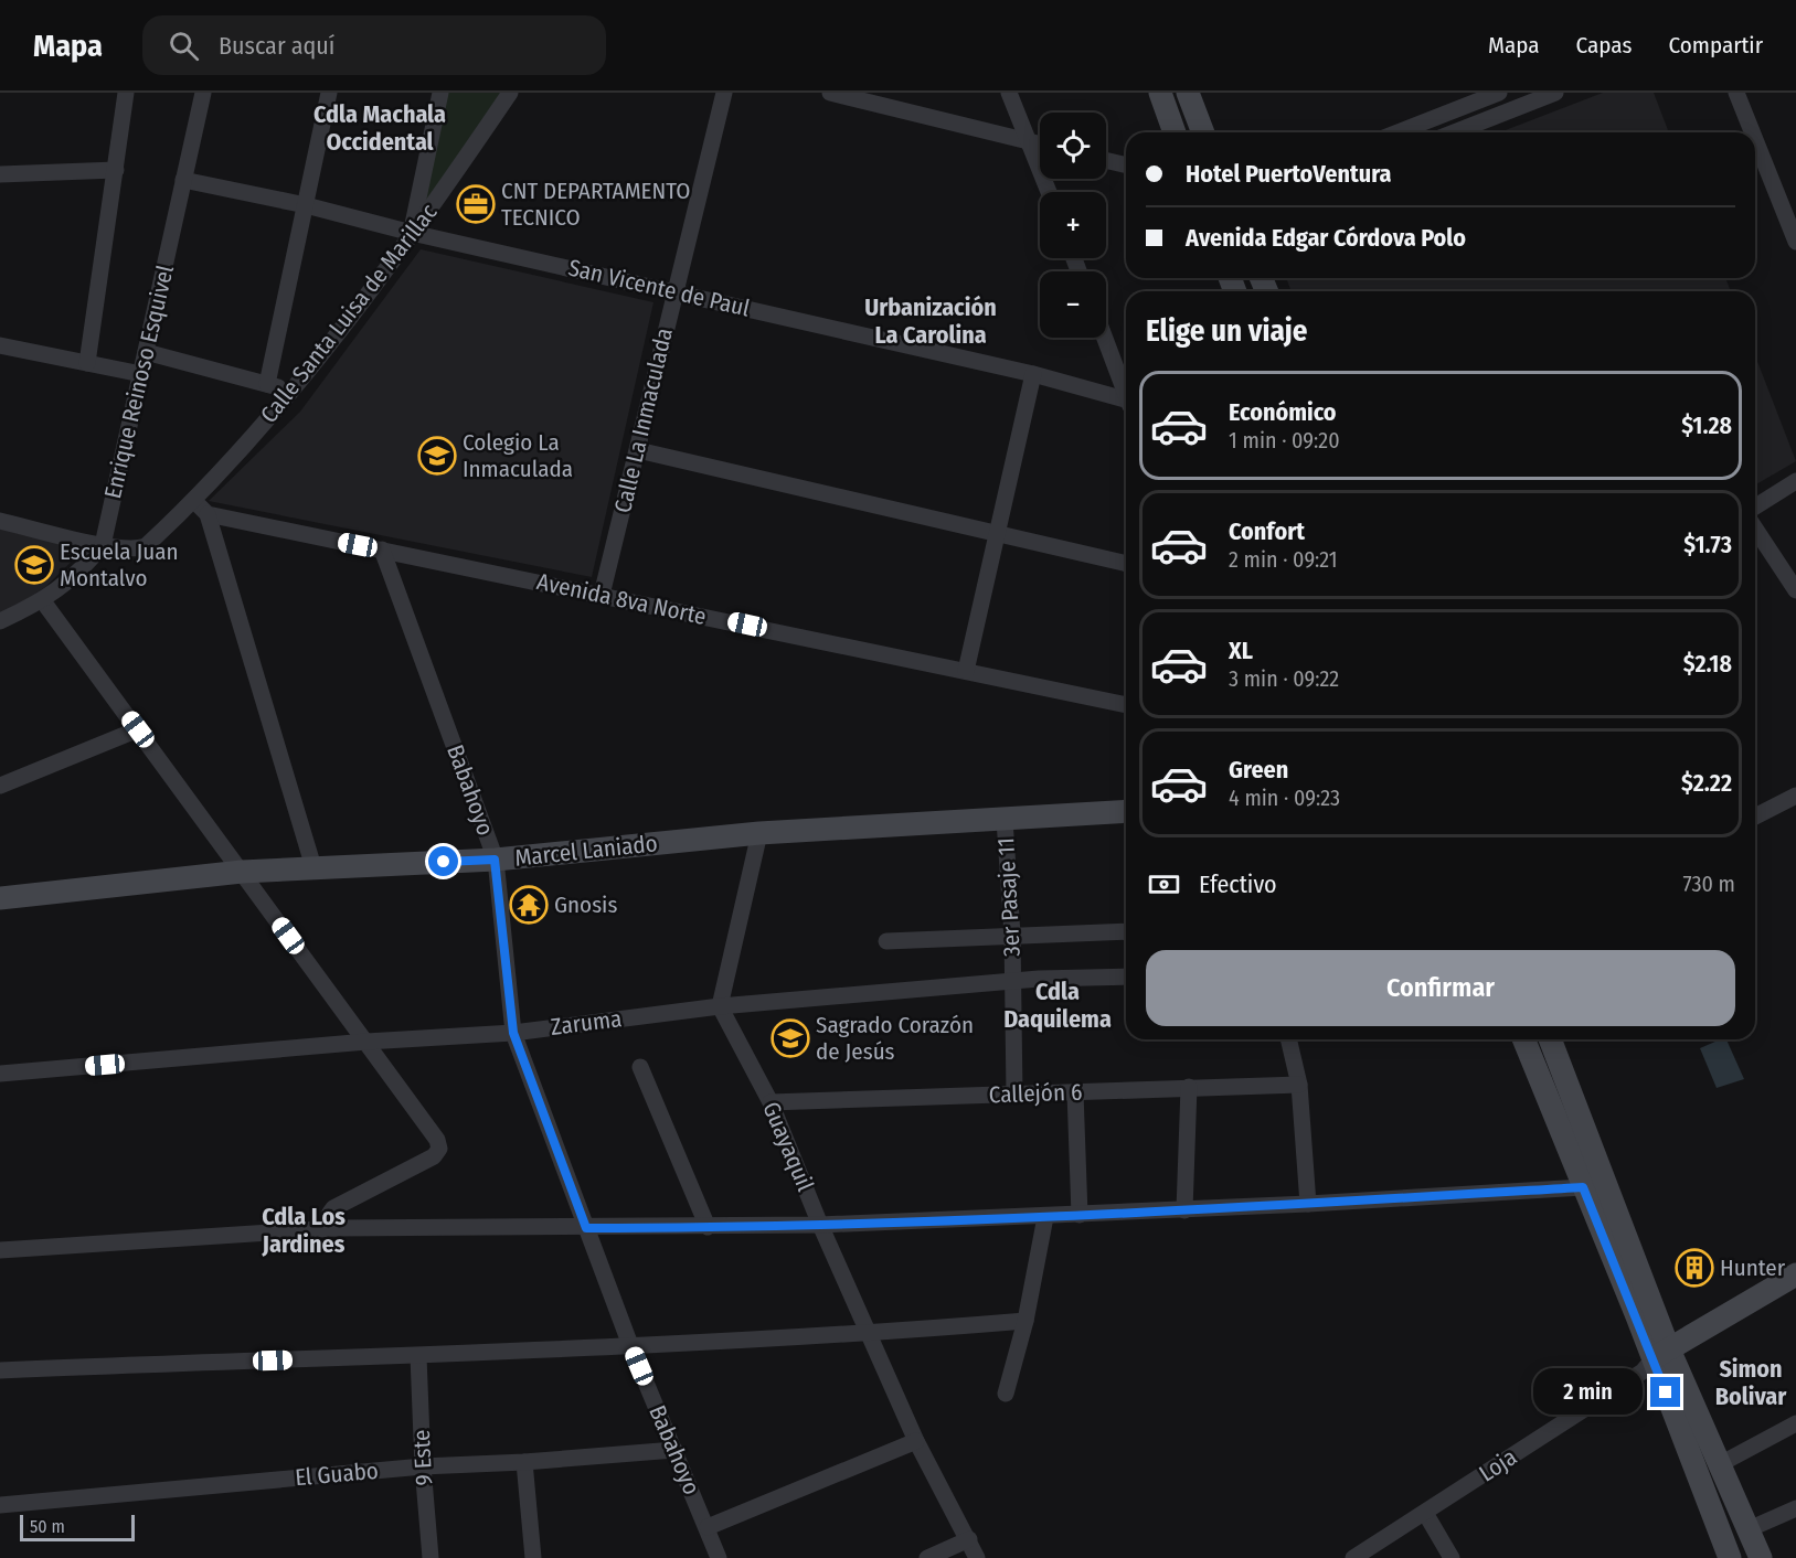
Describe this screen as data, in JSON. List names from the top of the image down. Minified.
{"streets":{"main road":["Marcel Laniado"],"street":["San Vicente de Paul","Calle Santa Luisa de Marillac","Enrique Reinoso Esquivel","Calle La Inmaculada","Avenida 8va Norte","Babahoyo","3er Pasaje 11","Zaruma","Callejón 6","Guayaquil","9 Este","Loja","El Guabo"]},"crossings":[["San Vicente de Paul","Calle Santa Luisa de Marillac"],["San Vicente de Paul","Enrique Reinoso Esquivel"],["San Vicente de Paul","Calle La Inmaculada"],["Calle Santa Luisa de Marillac","Enrique Reinoso Esquivel"],["Calle La Inmaculada","Avenida 8va Norte"],["Avenida 8va Norte","Babahoyo"],["Babahoyo","Marcel Laniado"],["Babahoyo","Zaruma"],["Babahoyo","El Guabo"],["Marcel Laniado","3er Pasaje 11"],["3er Pasaje 11","Zaruma"],["3er Pasaje 11","Callejón 6"],["Zaruma","Guayaquil"],["Callejón 6","Guayaquil"],["9 Este","El Guabo"]],"districts":["Cdla Machala Occidental","Urbanización La Carolina","Cdla Daquilema","Cdla Los Jardines","Simon Bolivar"],"places":{"office":["CNT DEPARTAMENTO TECNICO"],"school or university":["Colegio La Inmaculada","Escuela Juan Montalvo","Sagrado Corazón de Jesús"],"temple":["Gnosis"],"building":["Hunter"]},"scale_bar":"50 m","page":{"header":"Mapa","search":"Buscar aquí","nav":["Mapa","Capas","Compartir"],"map_buttons":["+","−"],"banner":["Hotel PuertoVentura","Avenida Edgar Córdova Polo"],"heading":"Elige un viaje","list":[{"name":"Económico","note":"1 min · 09:20","value":"$1.28"},{"name":"Confort","note":"2 min · 09:21","value":"$1.73"},{"name":"XL","note":"3 min · 09:22","value":"$2.18"},{"name":"Green","note":"4 min · 09:23","value":"$2.22"}],"pay":["Efectivo","730 m"],"buttons":"Confirmar","bubble":"2 min","scale":"50 m"}}
